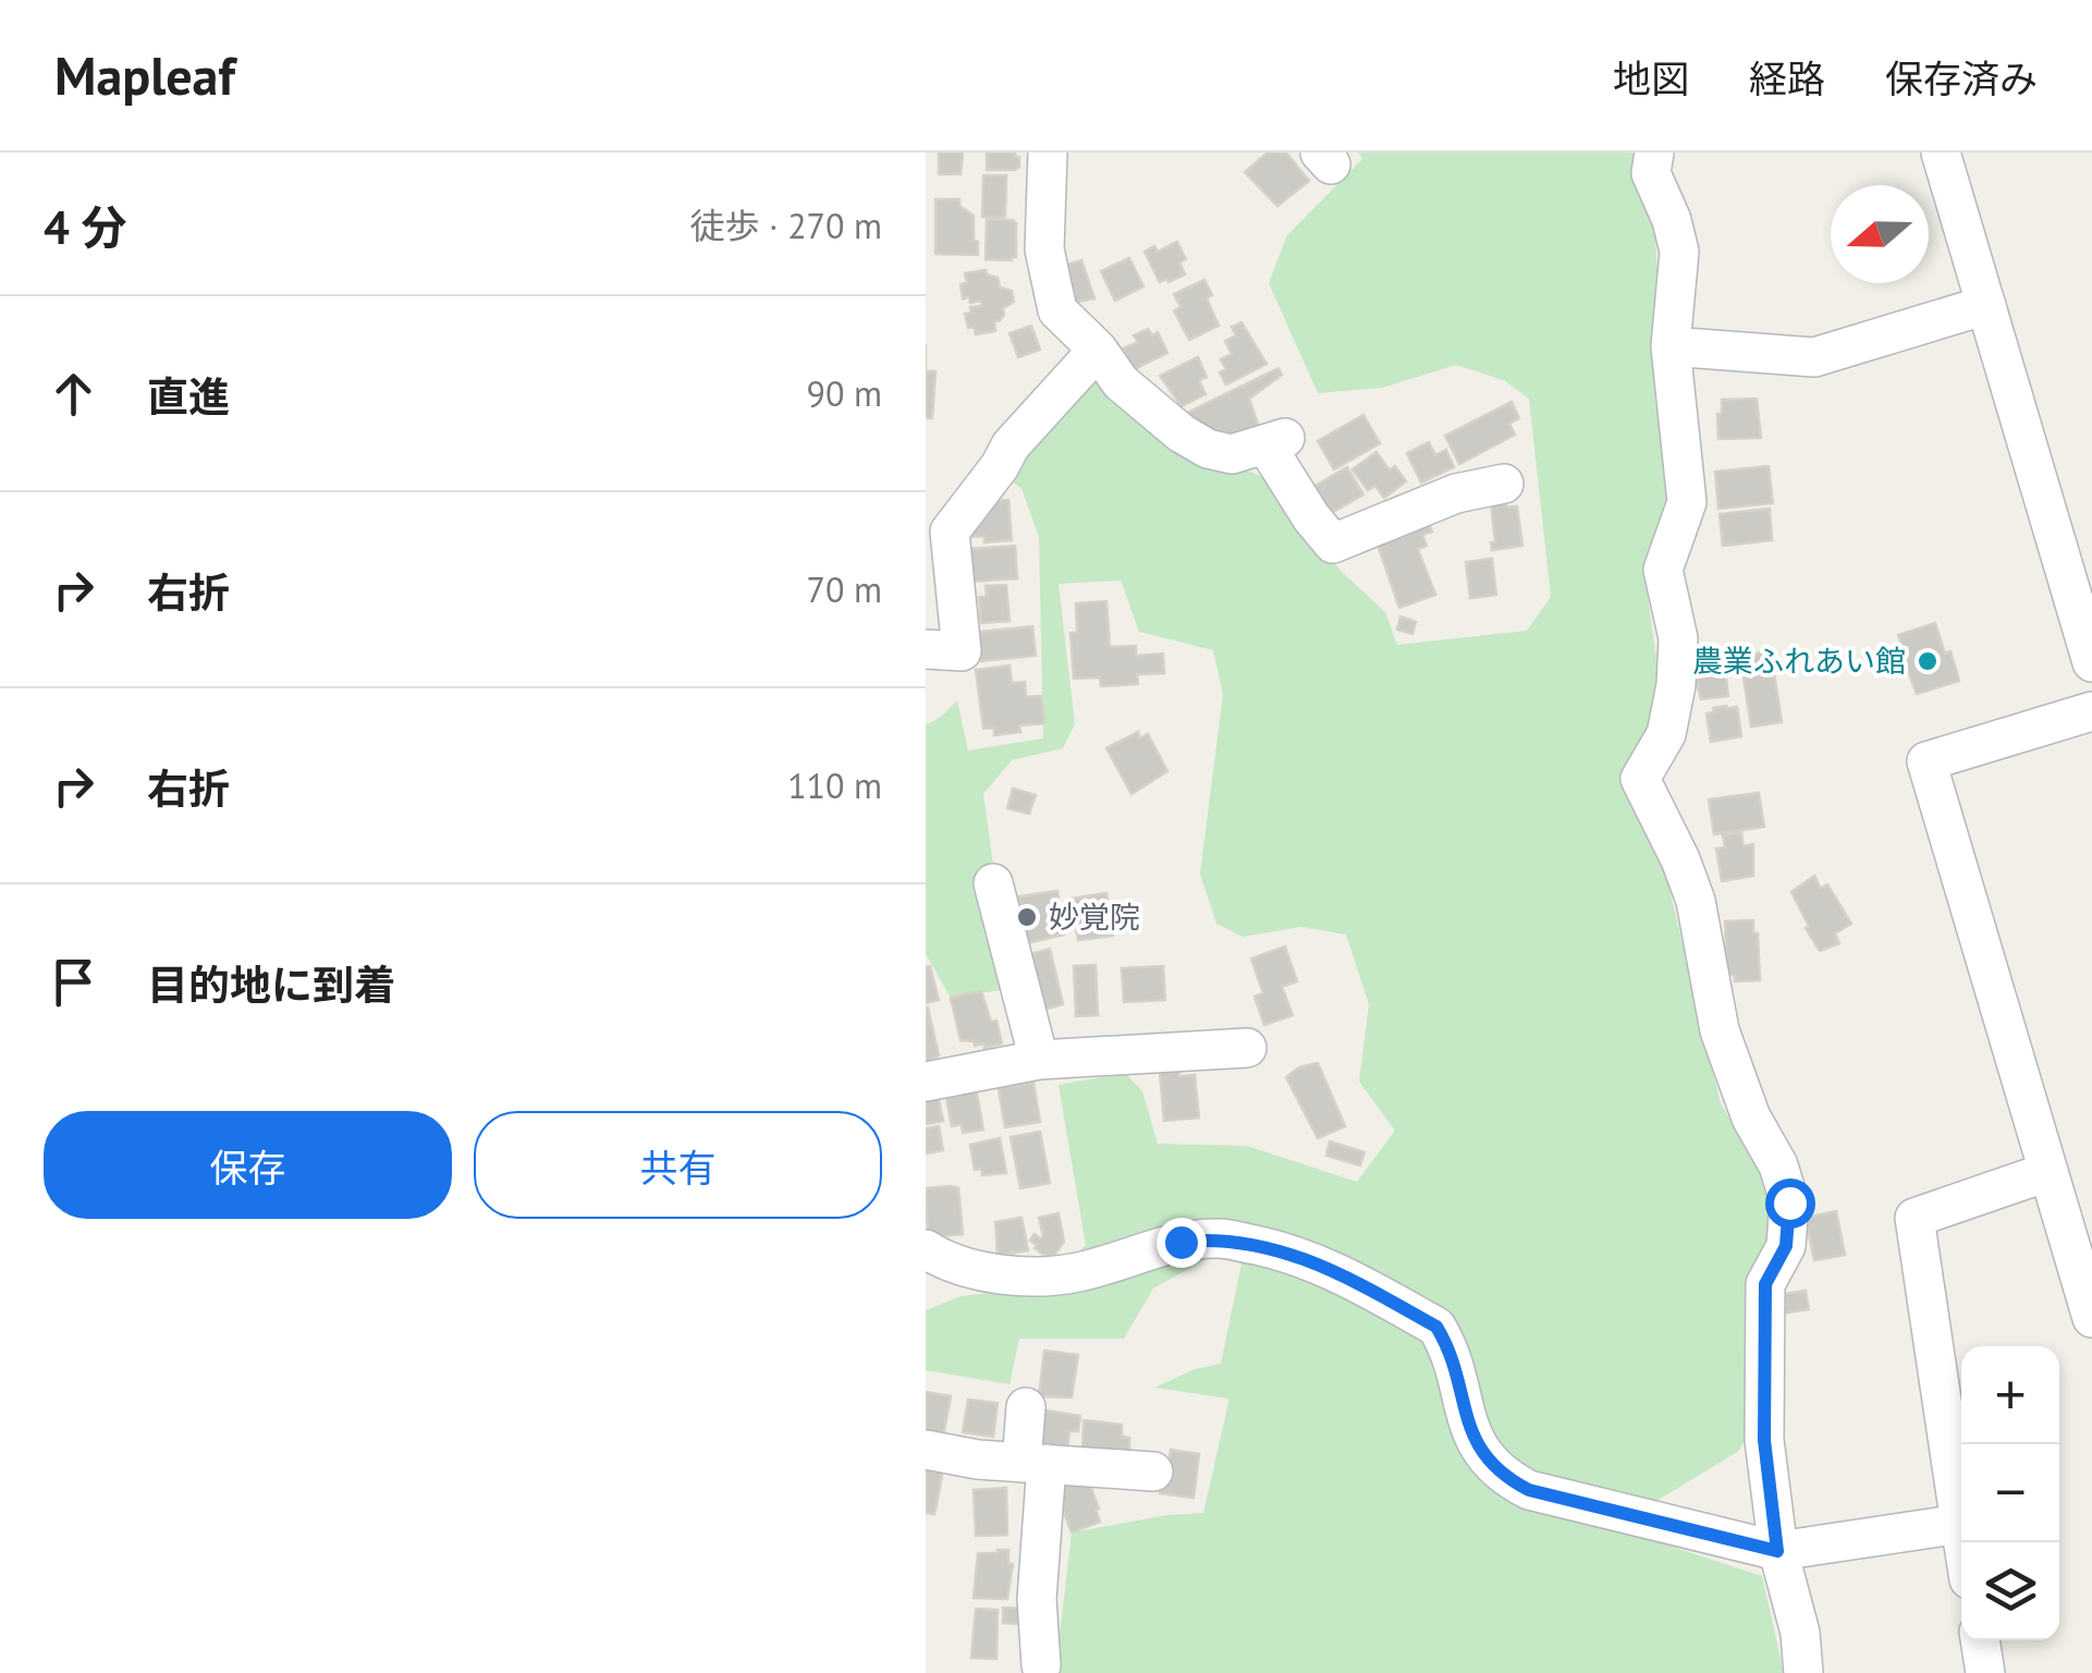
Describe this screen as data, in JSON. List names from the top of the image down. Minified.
{"places":["農業ふれあい館","妙覚院"],"north":"left","page":{"header":"Mapleaf","nav":["地図","経路","保存済み"],"heading":["4 分","徒歩 · 270 m"],"list":[["直進","90 m"],["右折","70 m"],["右折","110 m"],"目的地に到着"],"buttons":["保存","共有"],"map_buttons":["+","−"]}}
